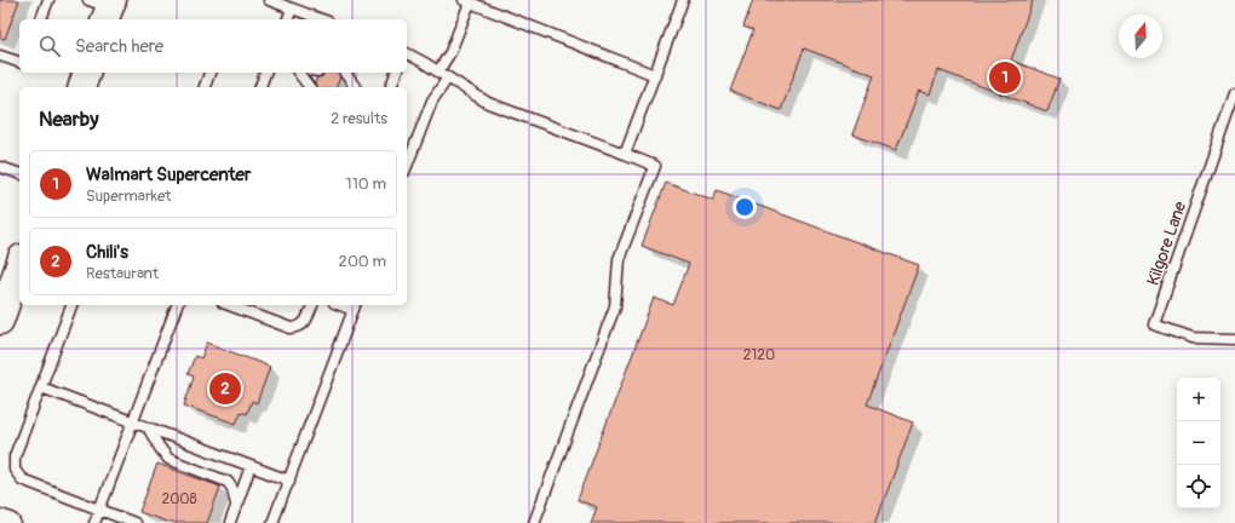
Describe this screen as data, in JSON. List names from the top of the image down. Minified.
{"streets":{"lane":["Kilgore Lane"]},"house_numbers":["2120","2008"],"north":"top","page":{"search":"Search here","pins":["1","2"],"heading":["Nearby","2 results"],"list":[{"mark":"1","name":"Walmart Supercenter","note":"Supermarket","value":"110 m"},{"mark":"2","name":"Chili's","note":"Restaurant","value":"200 m"}],"map_buttons":["+","−"]}}
